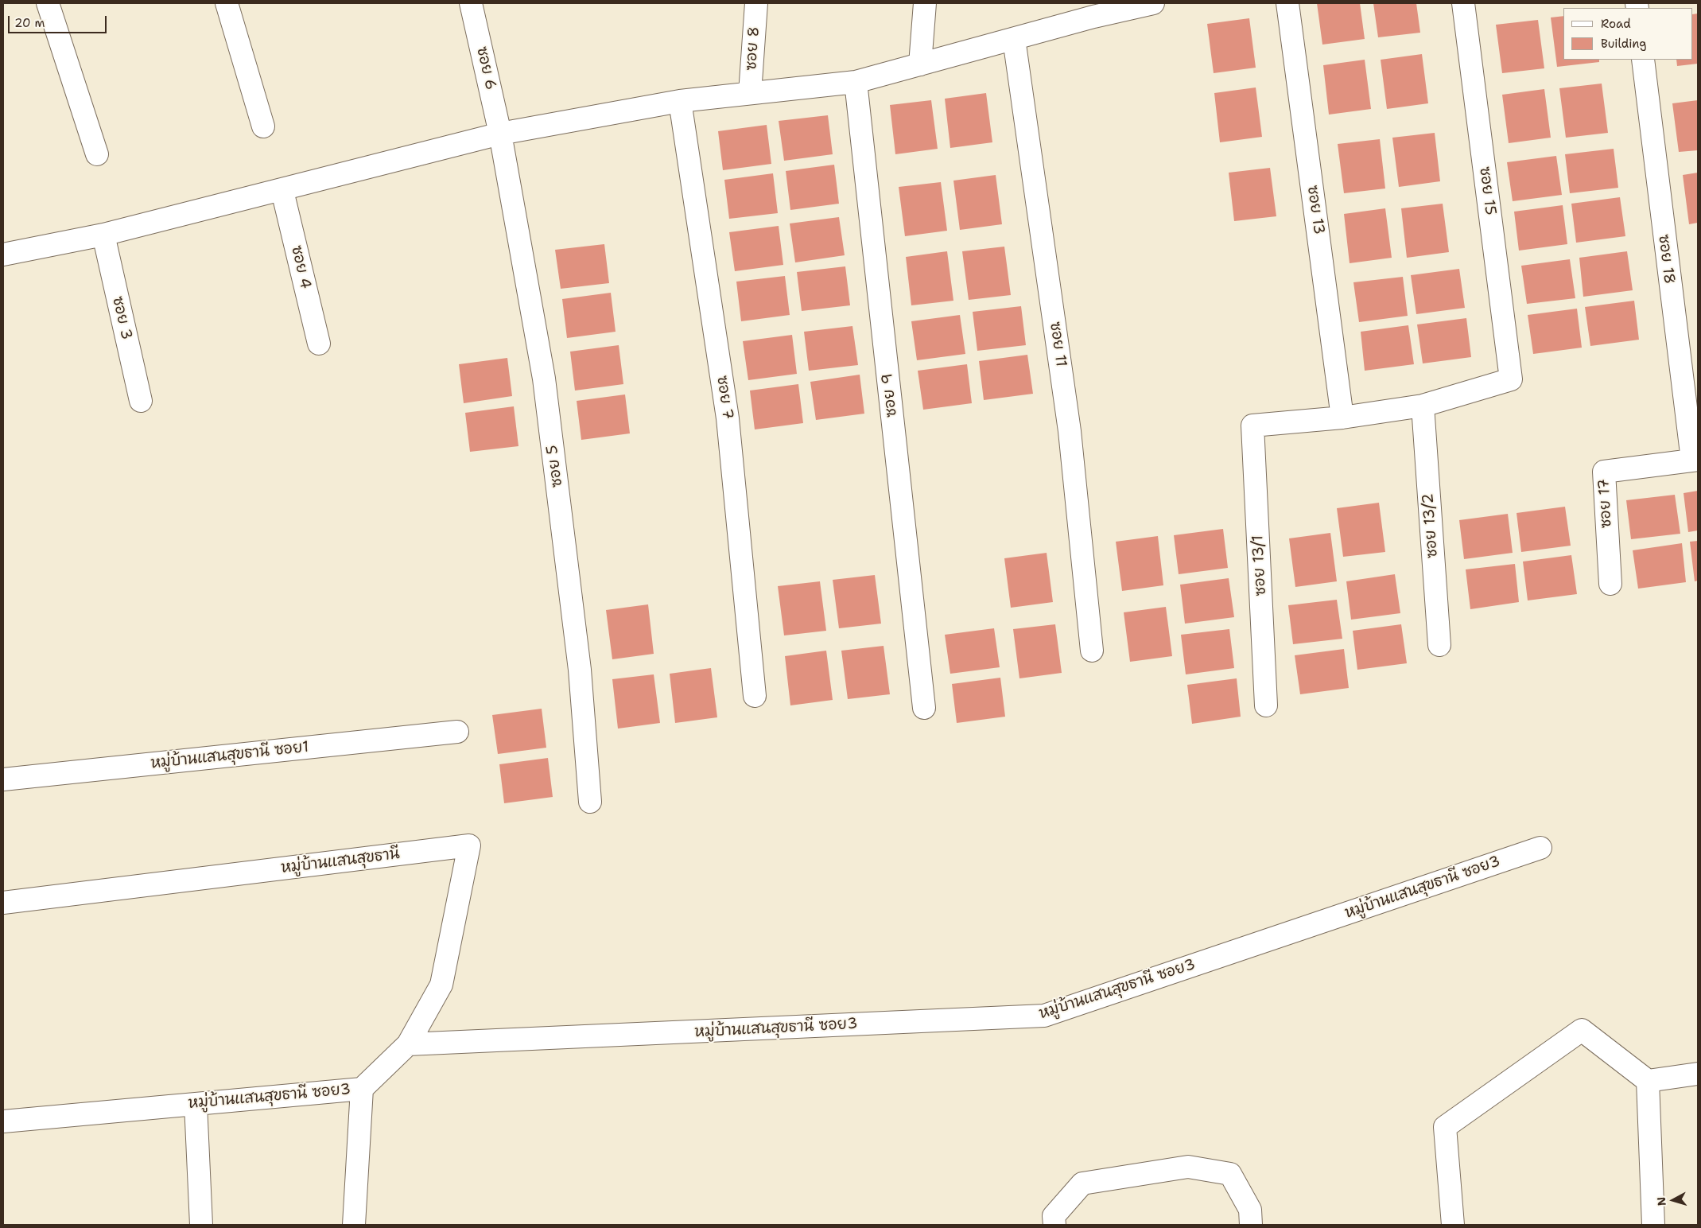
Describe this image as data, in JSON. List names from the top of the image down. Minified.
{"streets":{"street":["ซอย 8","ซอย 6","ซอย 15","ซอย 13","ซอย 18","ซอย 4","ซอย 3","ซอย 11","ซอย 9","ซอย 7","ซอย 5","ซอย 17","ซอย 13/2","ซอย 13/1","หมู่บ้านแสนสุขธานี ซอย1","หมู่บ้านแสนสุขธานี","หมู่บ้านแสนสุขธานี ซอย3"]},"crossings":[["ซอย 6","ซอย 5"],["ซอย 15","ซอย 13/2"],["ซอย 13","ซอย 13/1"],["ซอย 18","ซอย 17"],["หมู่บ้านแสนสุขธานี","หมู่บ้านแสนสุขธานี ซอย3"]],"legend":["Road","Building"],"scale_bar":"20 m","north":"left"}
